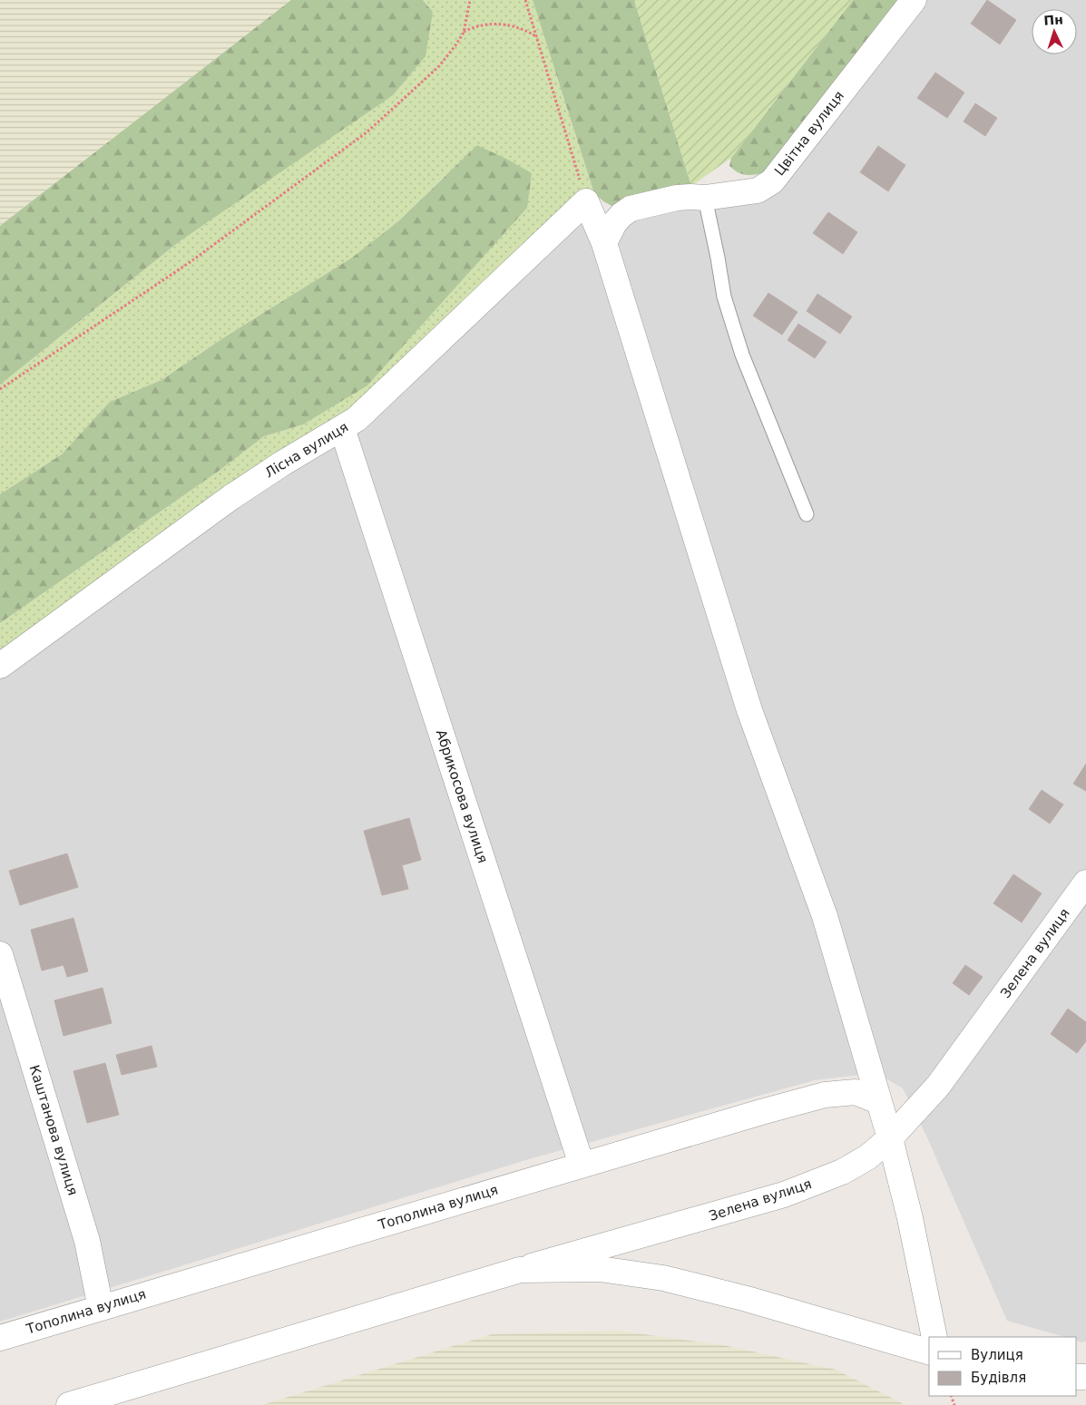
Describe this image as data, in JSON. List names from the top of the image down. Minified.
{"streets":{"street":["Цвітна вулиця","Лісна вулиця","Абрикосова вулиця","Зелена вулиця","Каштанова вулиця","Тополина вулиця"]},"crossings":[["Лісна вулиця","Абрикосова вулиця"],["Абрикосова вулиця","Тополина вулиця"],["Каштанова вулиця","Тополина вулиця"]],"legend":["Вулиця","Будівля"],"north":"top"}
